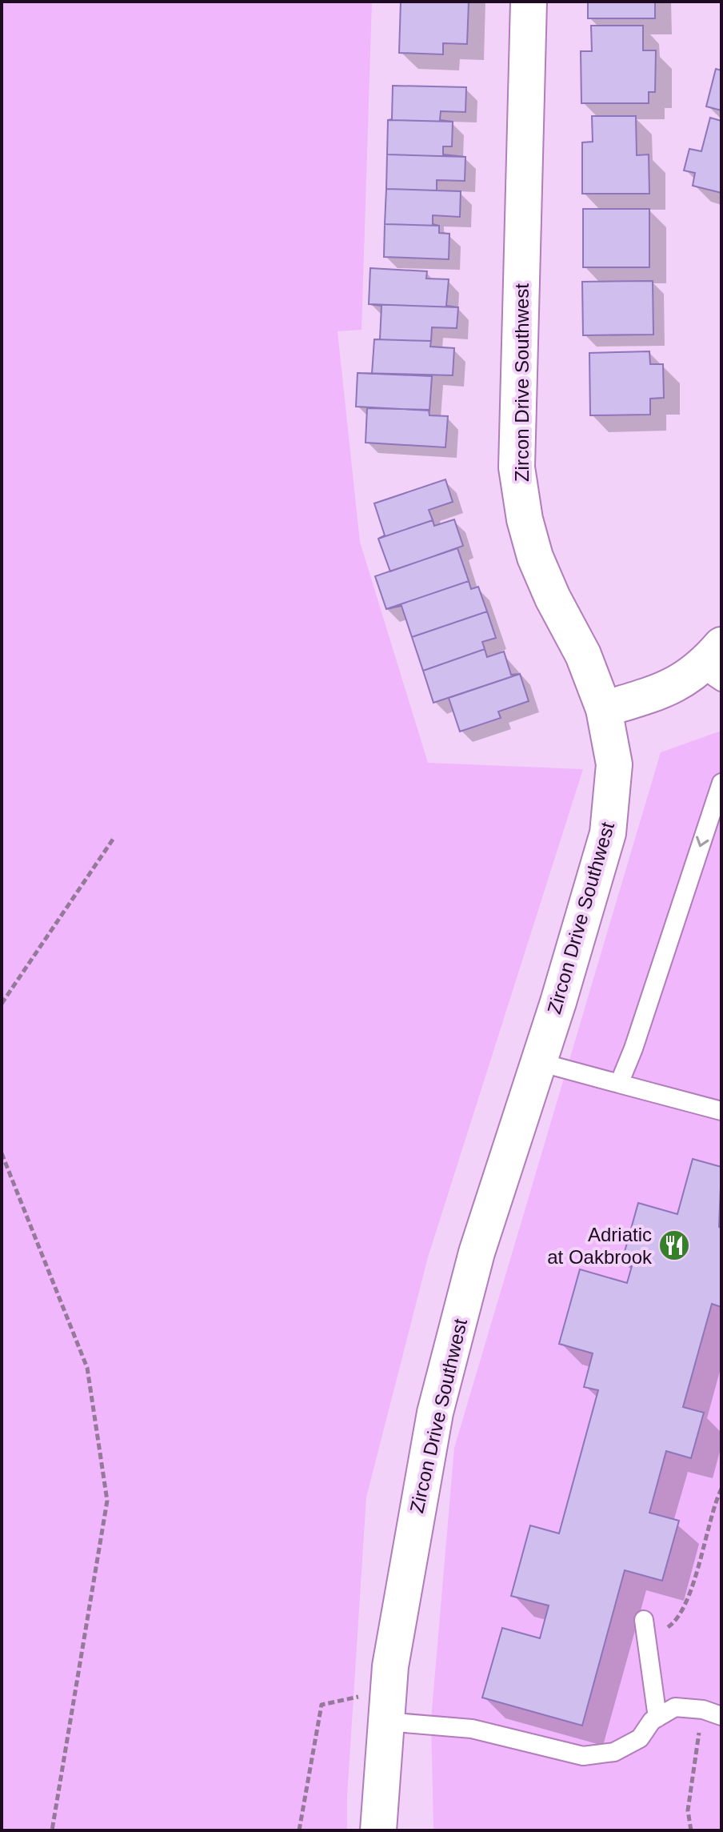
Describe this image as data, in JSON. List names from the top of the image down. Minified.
{"streets":{"street":["Zircon Drive Southwest"]},"places":{"restaurant":["Adriatic at Oakbrook"]}}
